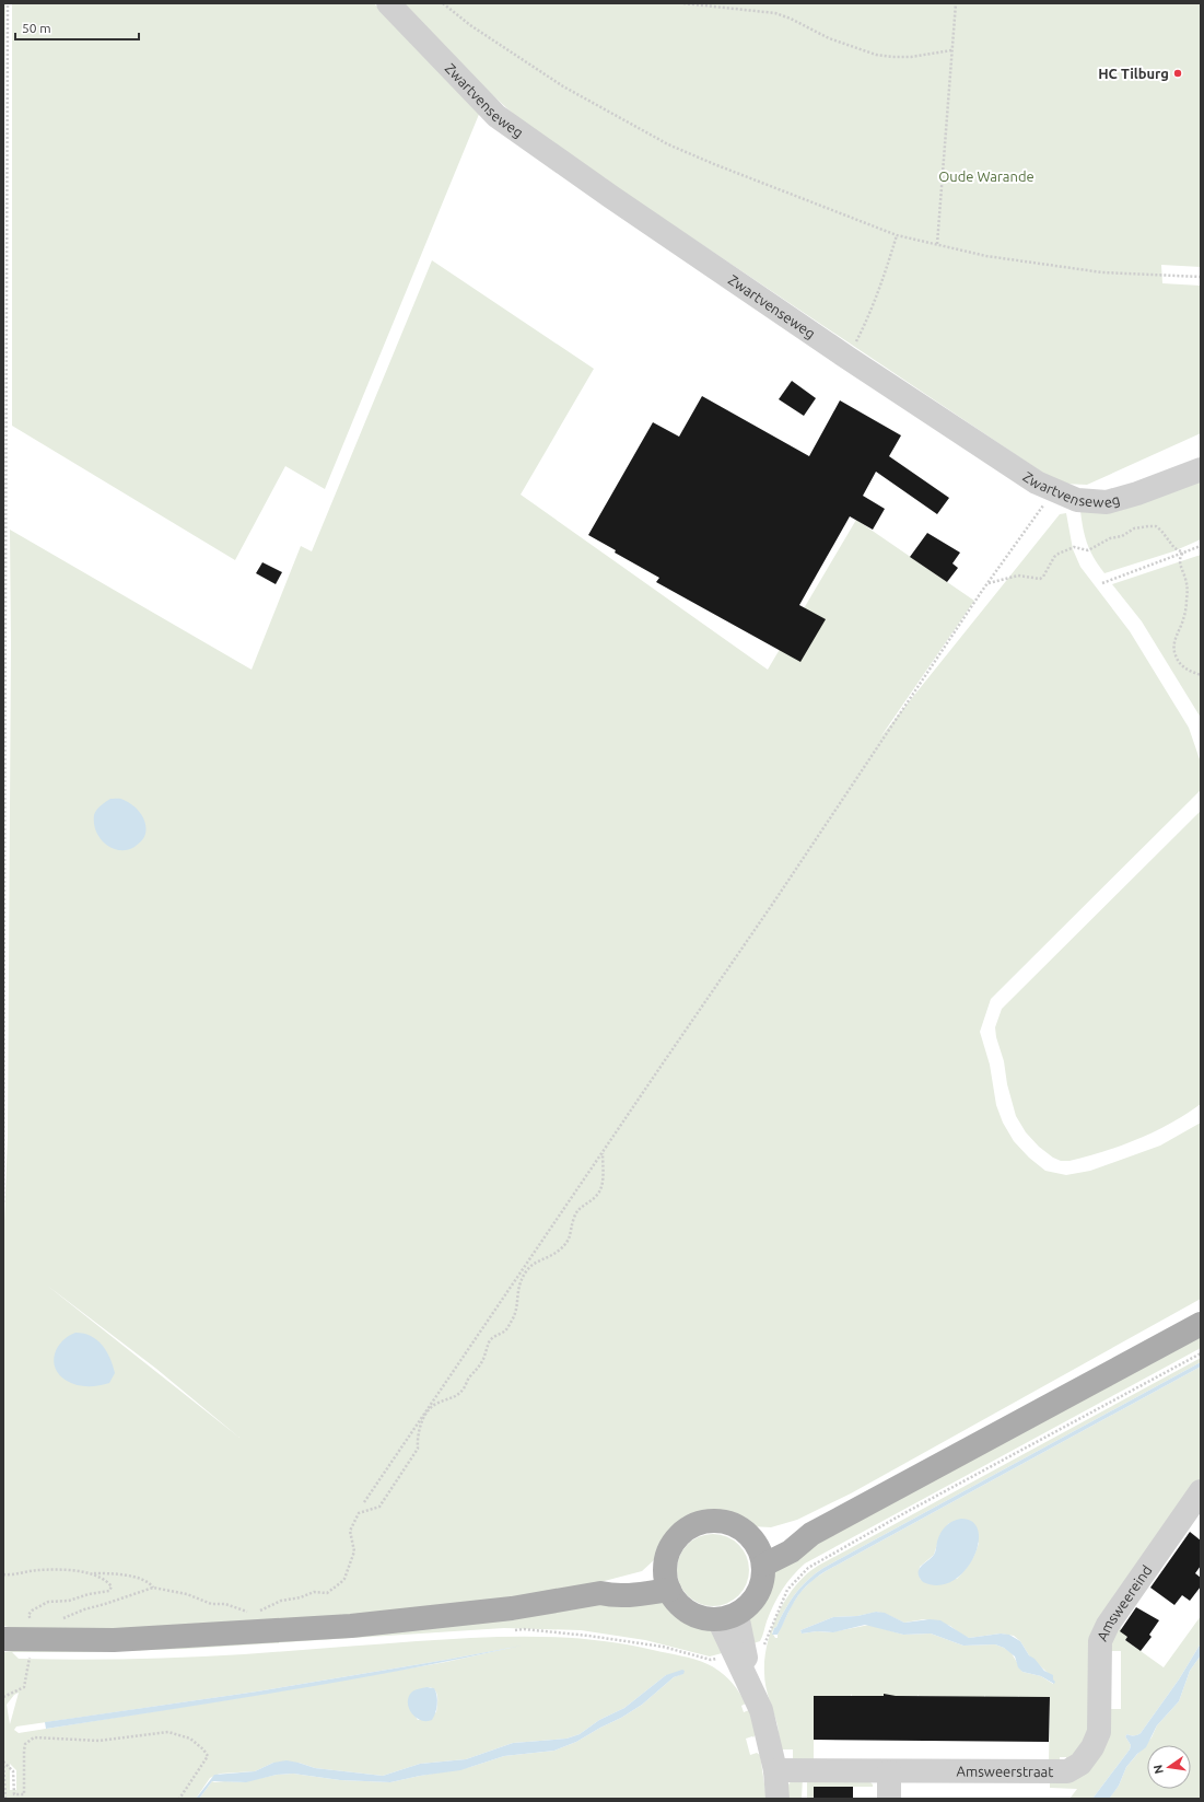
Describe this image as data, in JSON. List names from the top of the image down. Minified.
{"streets":{"street":["Zwartvenseweg","Amsweereind","Amsweerstraat"]},"crossings":[["Amsweereind","Amsweerstraat"]],"parks":["Oude Warande"],"places":["HC Tilburg"],"scale_bar":"50 m","north":"left"}
